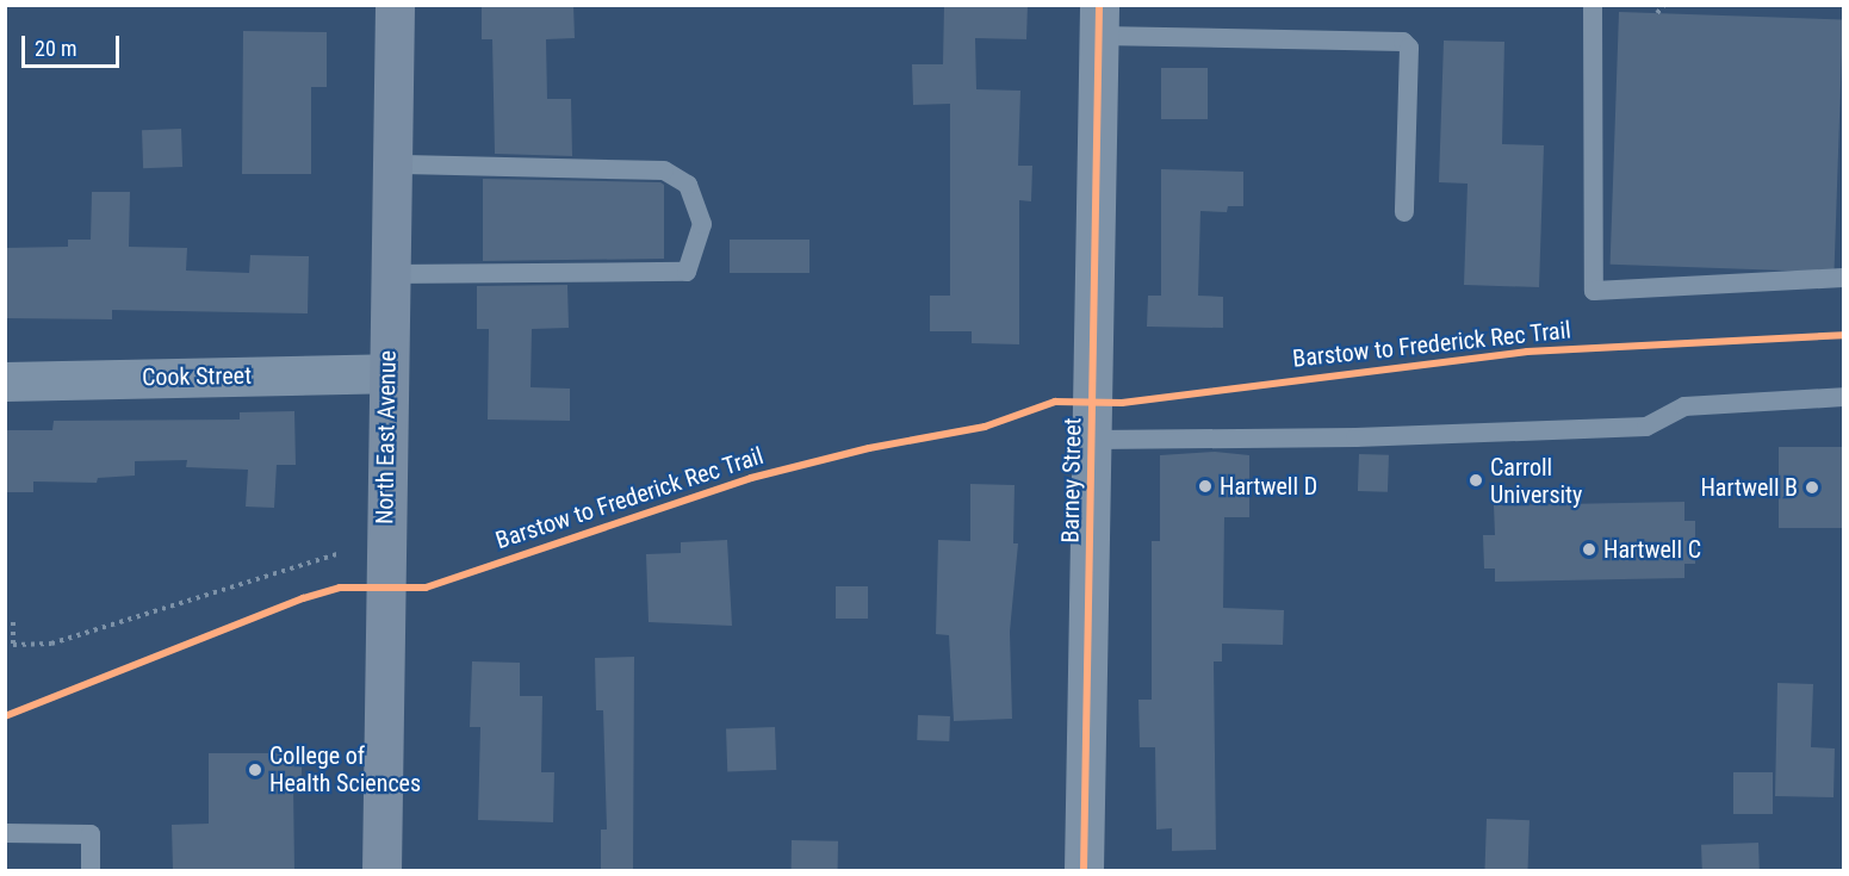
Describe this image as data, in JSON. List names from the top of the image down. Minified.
{"streets":{"main road":["North East Avenue"],"street":["Cook Street","Barney Street"],"cycle path":["Barstow to Frederick Rec Trail"]},"crossings":[["Cook Street","North East Avenue"]],"places":["Carroll University","Hartwell D","Hartwell B","Hartwell C","College of Health Sciences"],"scale_bar":"20 m"}
